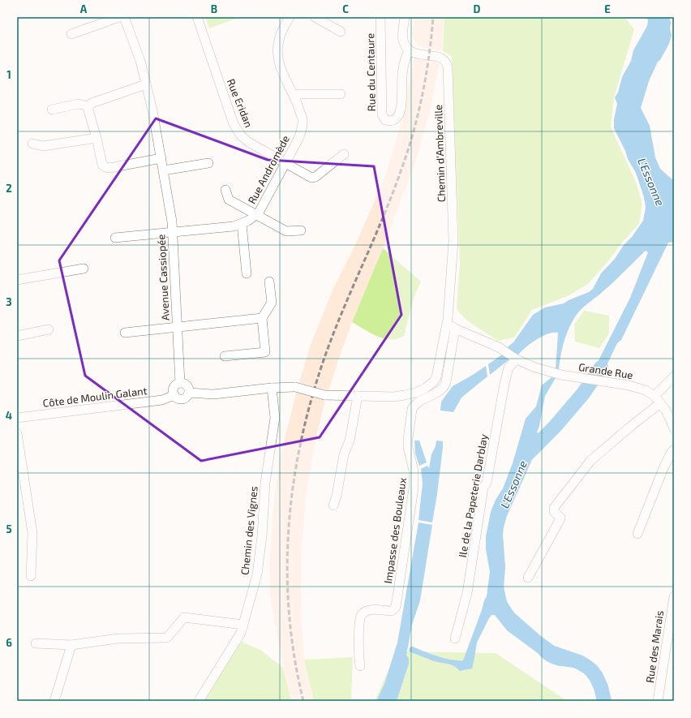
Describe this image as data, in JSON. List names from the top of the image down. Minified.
{"streets":{"street":["Rue du Centaure","Rue Eridan","Chemin d'Ambreville","Rue Andromède","Avenue Cassiopée","Grande Rue","Côte de Moulin Galant","Ile de la Papeterie Darblay","Chemin des Vignes","Impasse des Bouleaux","Rue des Marais"]},"crossings":[["Rue du Centaure","Chemin d'Ambreville"],["Rue Eridan","Rue Andromède"],["Chemin d'Ambreville","Côte de Moulin Galant"],["Rue Andromède","Avenue Cassiopée"],["Avenue Cassiopée","Côte de Moulin Galant"],["Grande Rue","Ile de la Papeterie Darblay"],["Grande Rue","Impasse des Bouleaux"],["Côte de Moulin Galant","Chemin des Vignes"]],"water":["L'Essonne"],"grid":{"columns":["A","B","C","D","E"],"rows":["1","2","3","4","5","6"]}}
